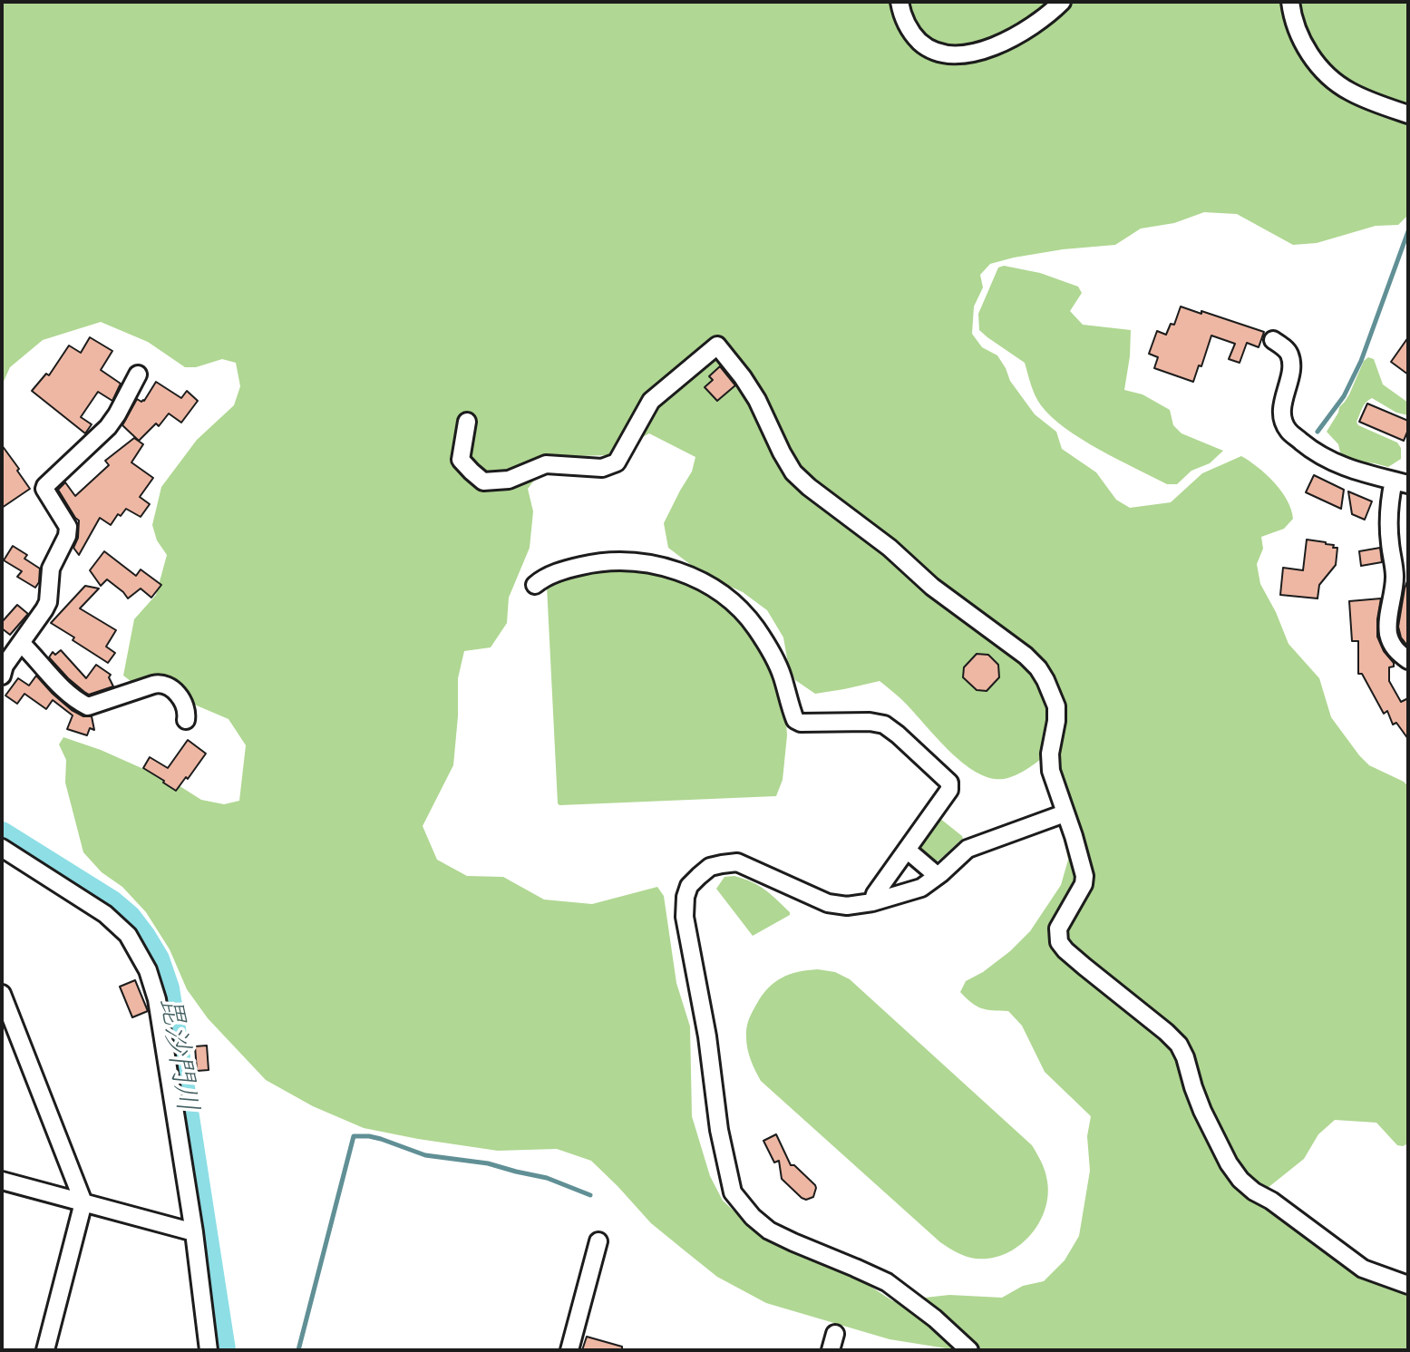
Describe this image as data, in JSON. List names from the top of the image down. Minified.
{"water":["毘沙門川"]}
